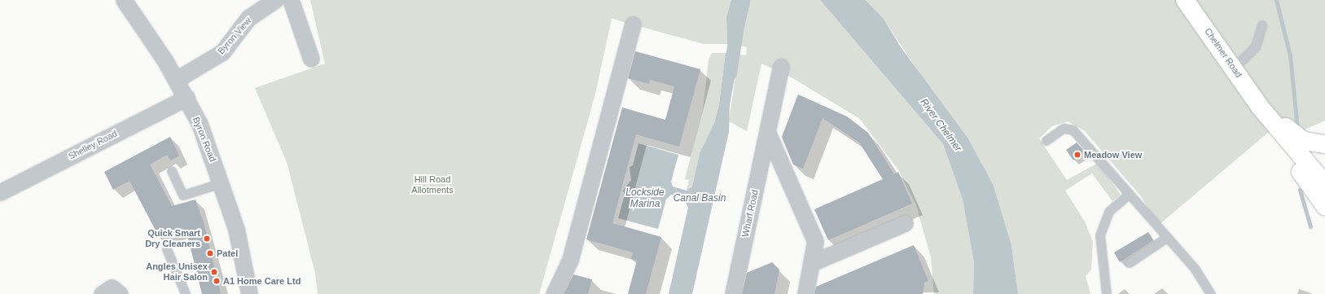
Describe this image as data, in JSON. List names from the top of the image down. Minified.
{"streets":{"main road":["Chelmer Road"],"street":["Byron View","Byron Road","Shelley Road","Wharf Road"]},"crossings":[["Byron View","Byron Road"],["Byron Road","Shelley Road"]],"water":["River Chelmer","Lockside Marina","Canal Basin"],"parks":["Hill Road Allotments"],"places":["Meadow View","Quick Smart Dry Cleaners","Patel","Angles Unisex Hair Salon","A1 Home Care Ltd"]}
